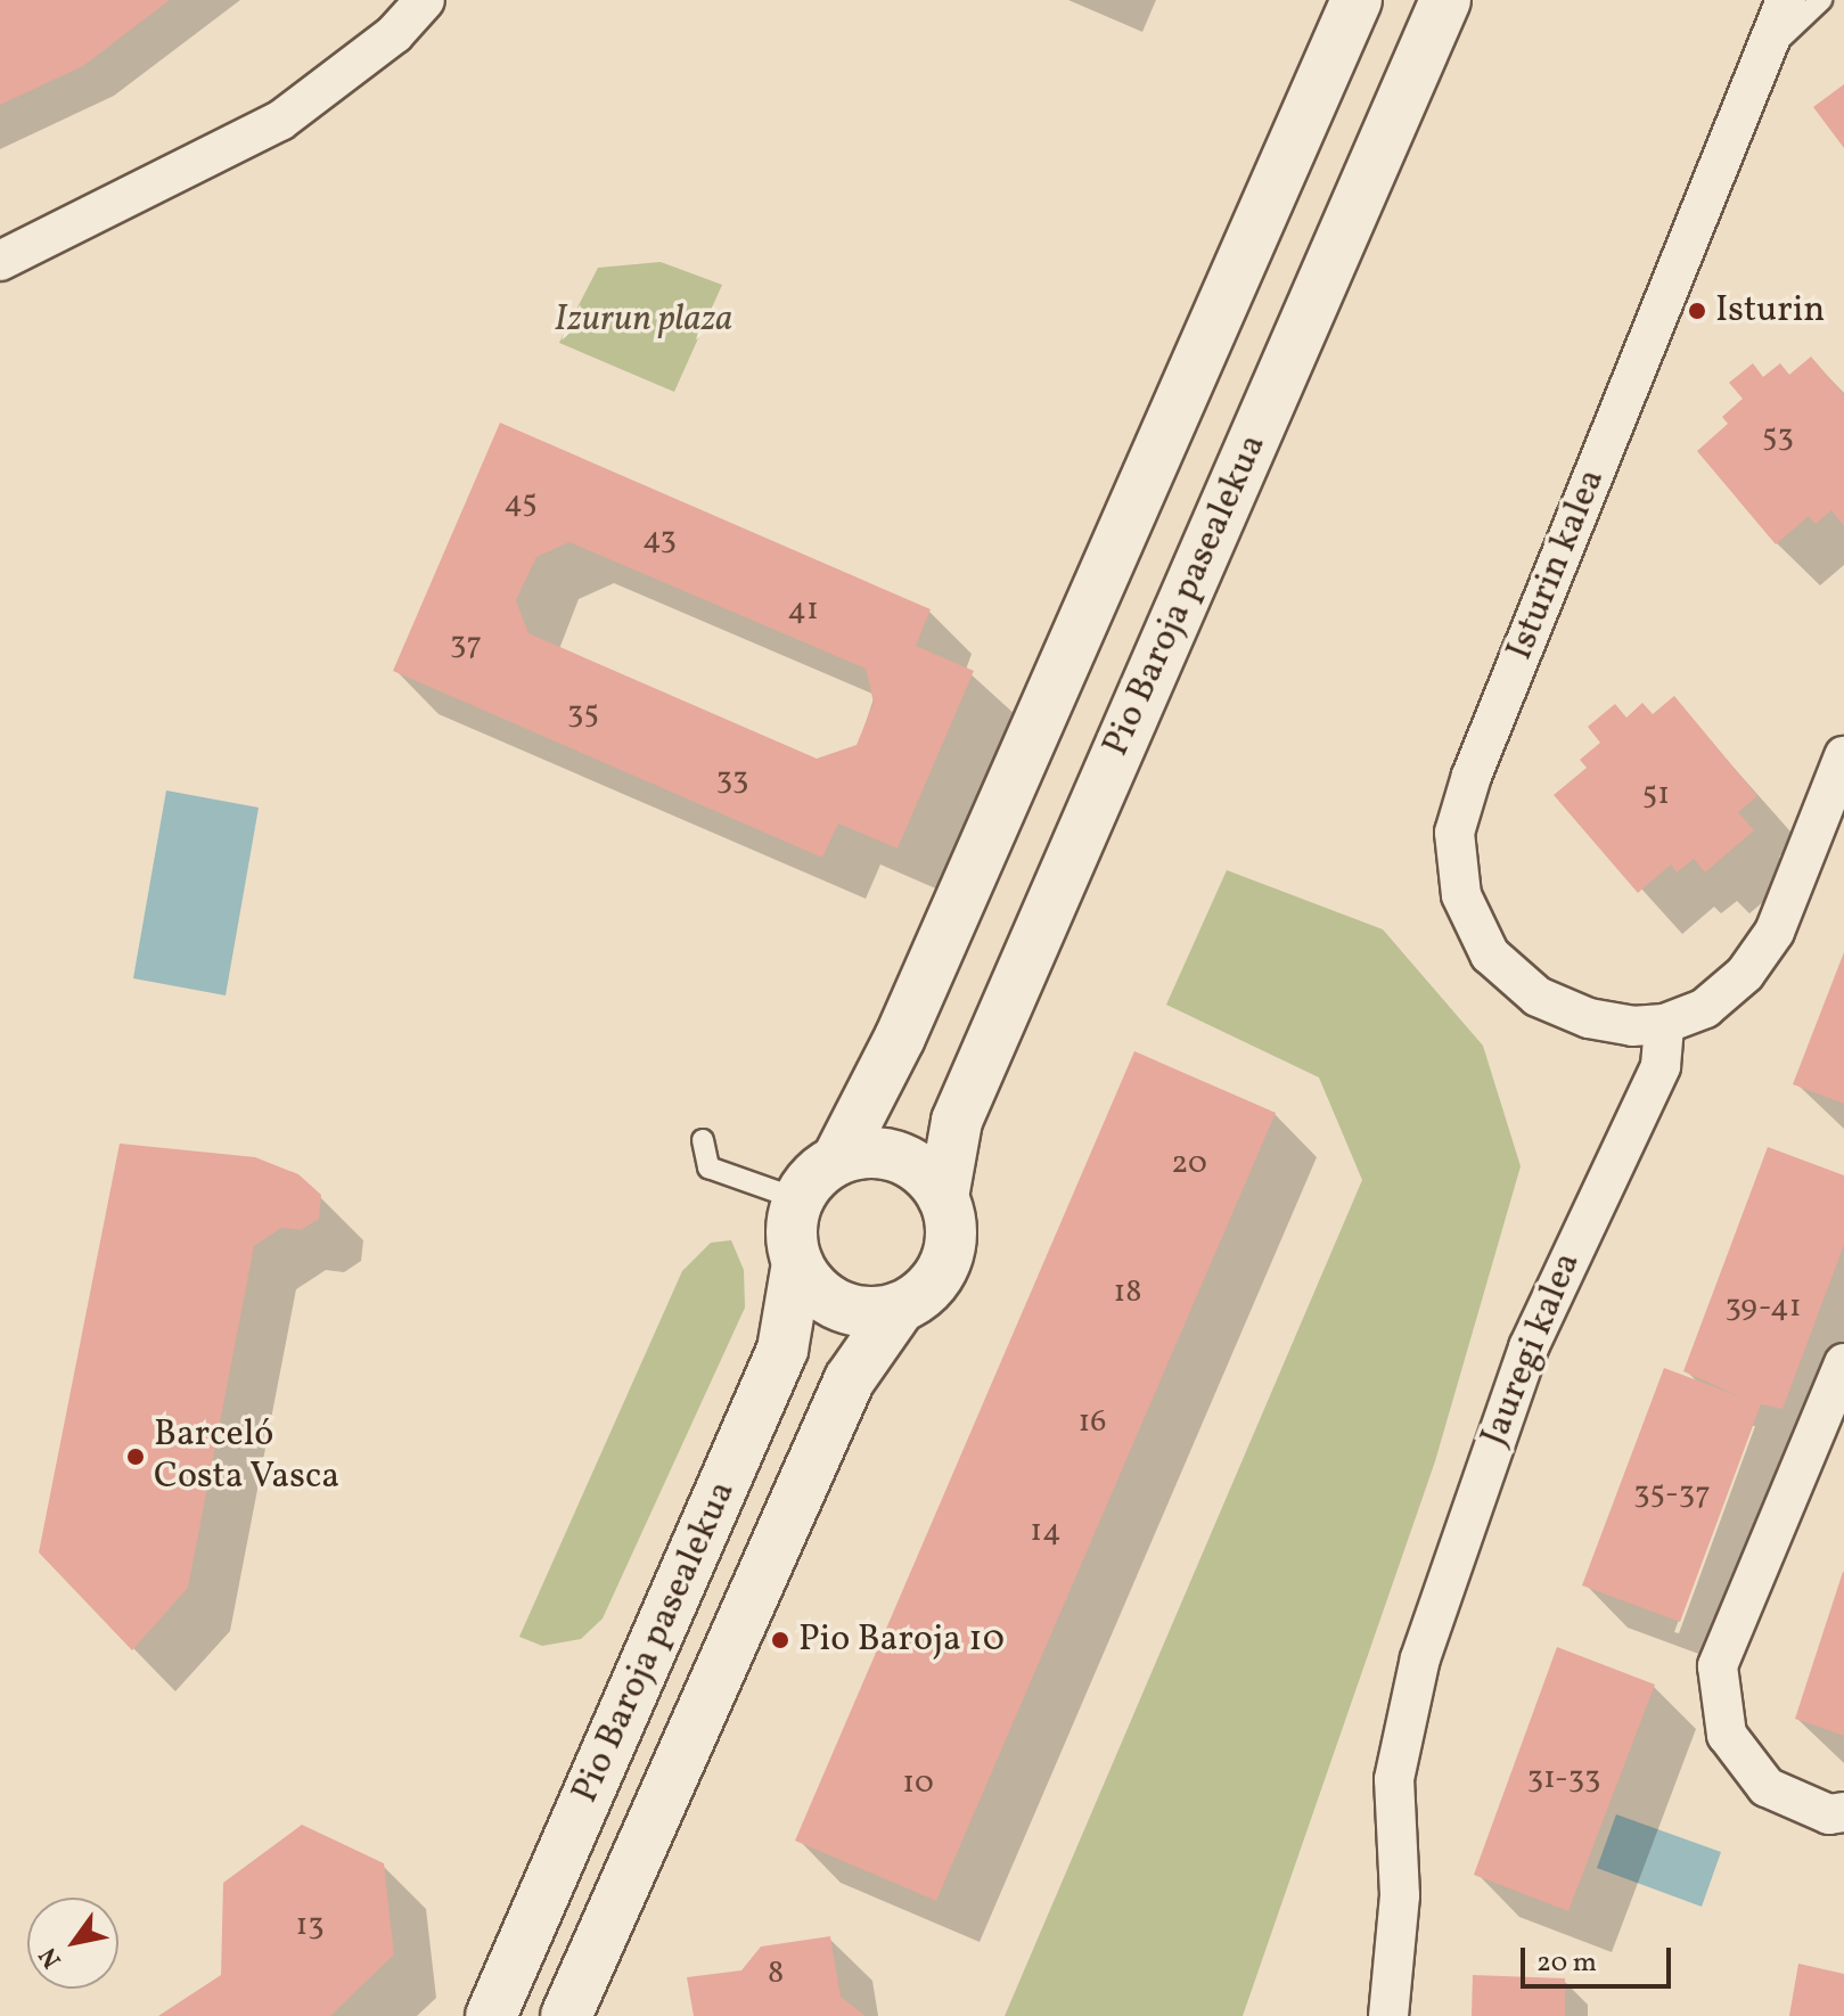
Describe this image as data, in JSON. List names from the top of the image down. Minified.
{"streets":{"main road":["Pio Baroja pasealekua"],"street":["Isturin kalea","Jauregi kalea"]},"crossings":[["Isturin kalea","Jauregi kalea"]],"parks":["Izurun plaza"],"places":["Isturin","Barceló Costa Vasca","Pio Baroja 10"],"house_numbers":["53","45","43","41","37","35","33","51","20","18","39-41","16","35-37","14","31-33","10","13","8"],"scale_bar":"20 m","north":"bottom left"}
